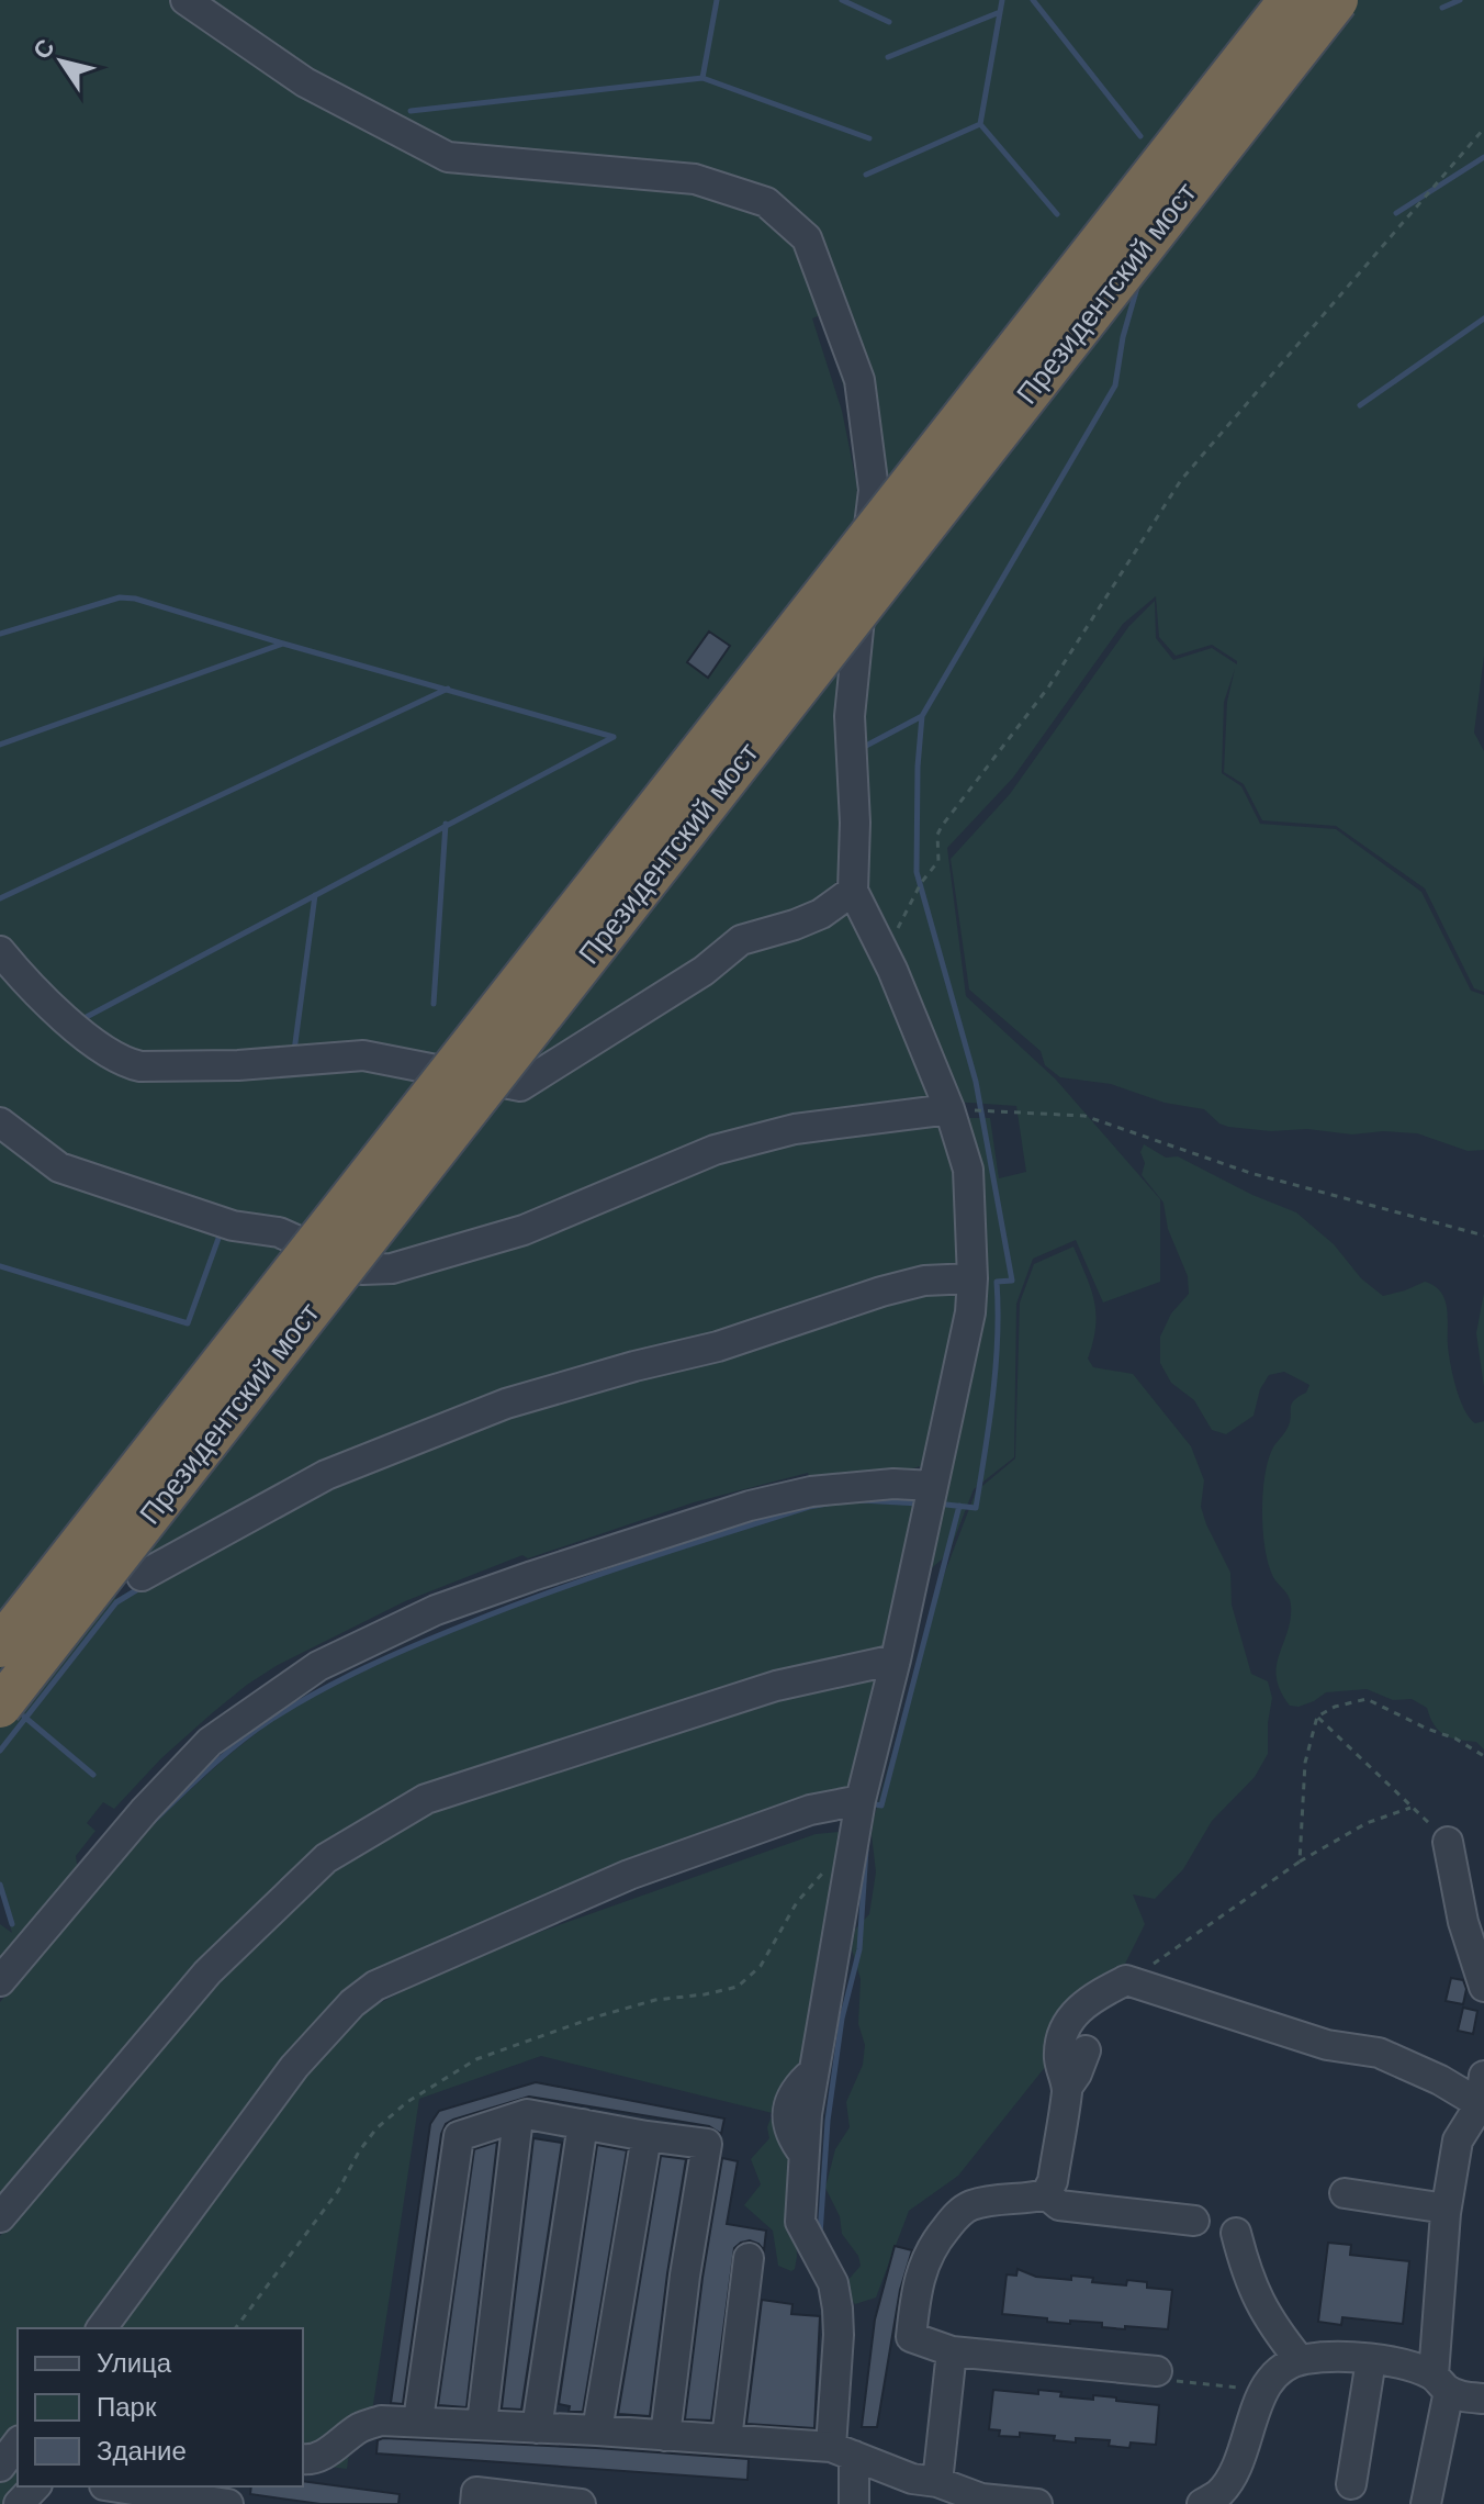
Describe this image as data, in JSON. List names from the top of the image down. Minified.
{"streets":{"highway":["Президентский мост"]},"legend":["Улица","Парк","Здание"],"north":"top left"}
